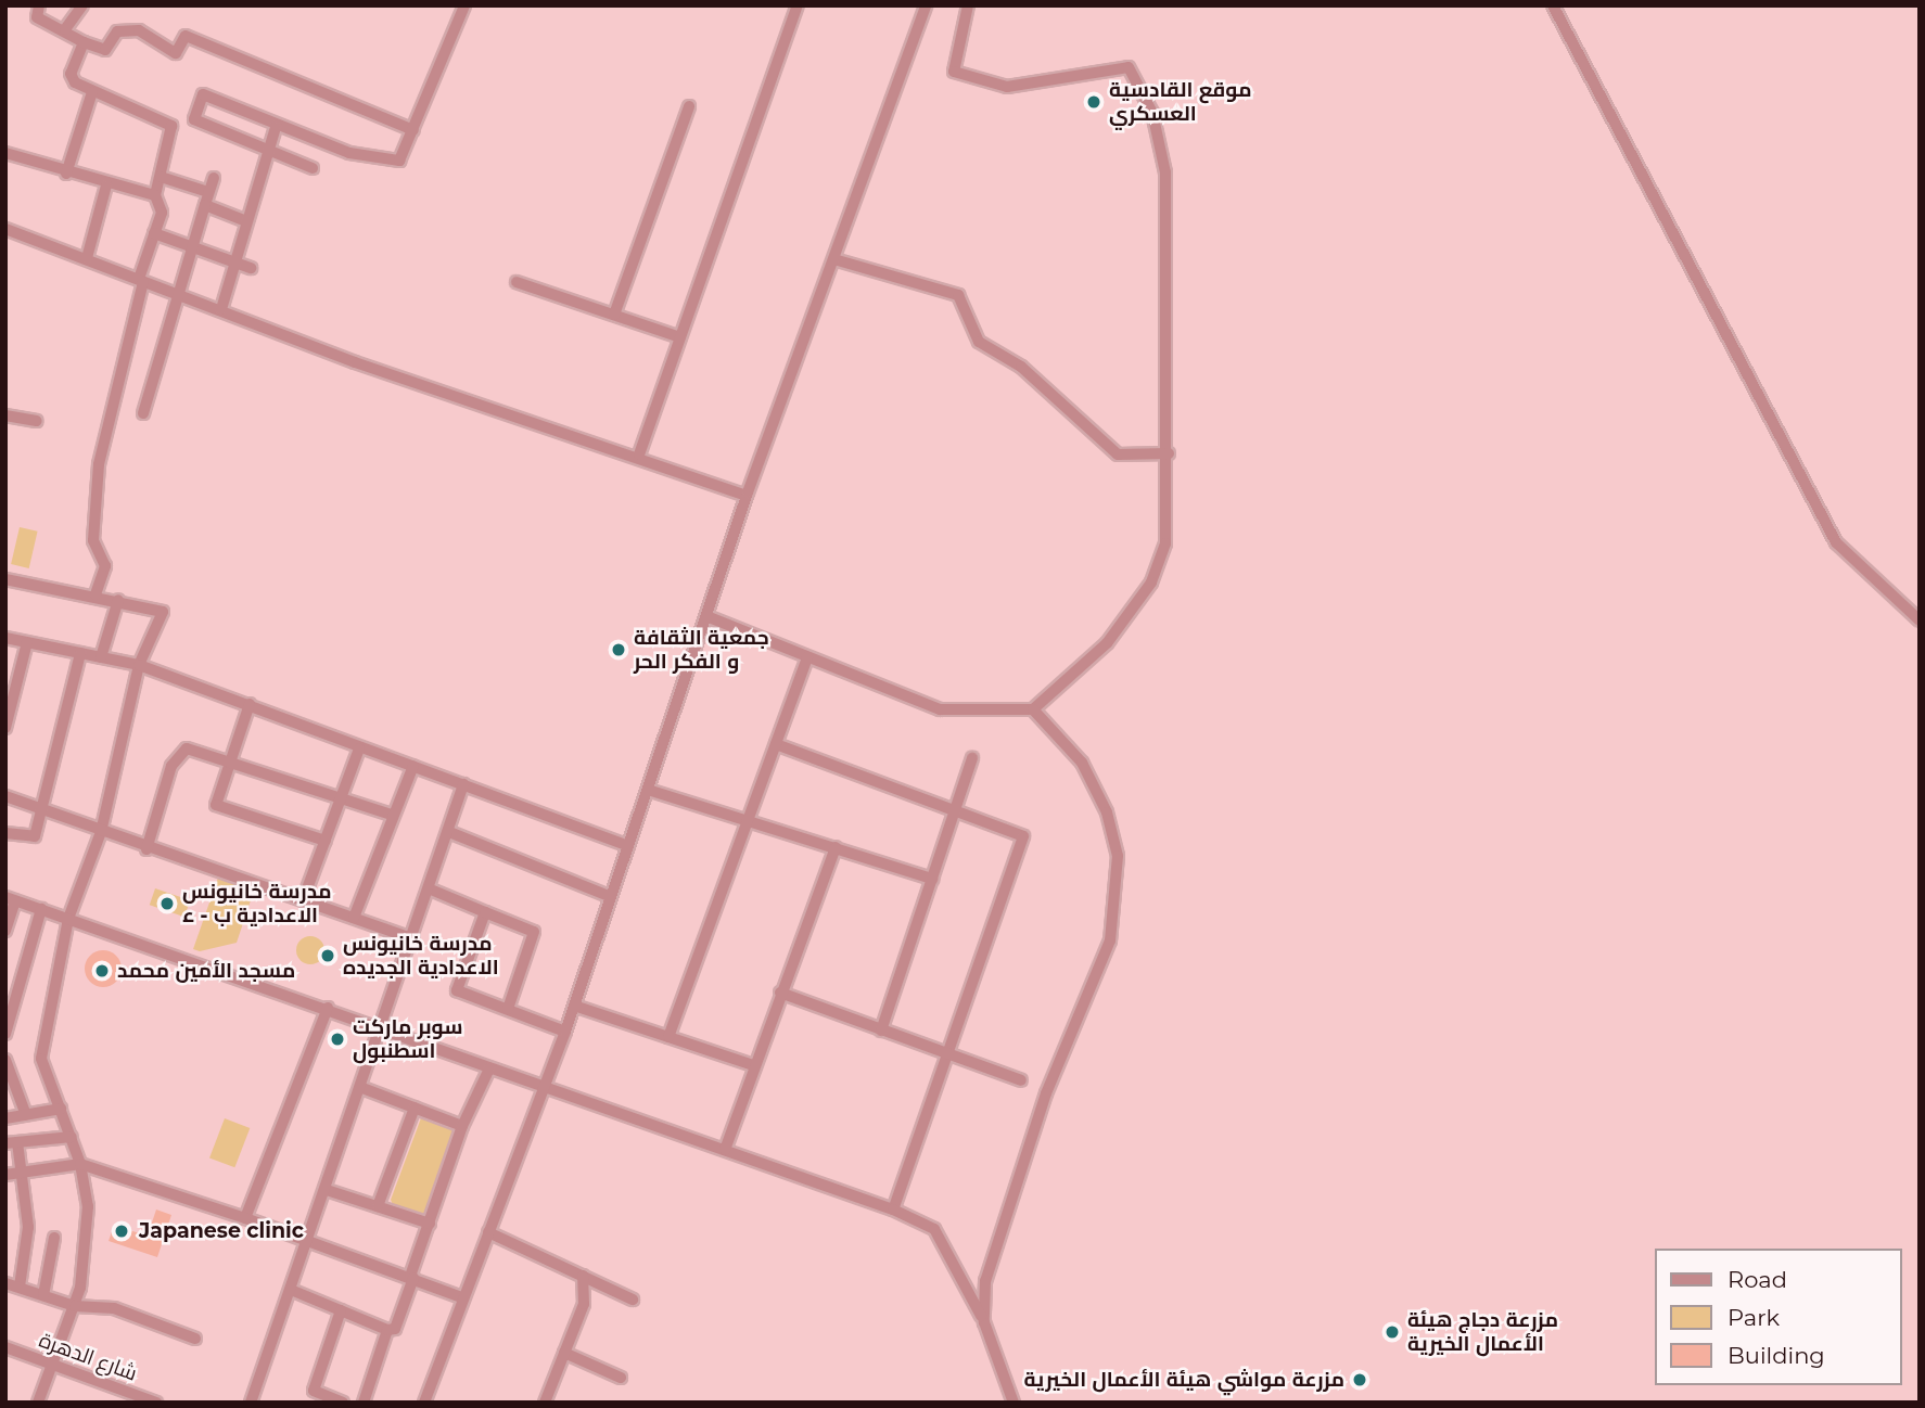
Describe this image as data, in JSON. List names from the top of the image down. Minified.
{"streets":{"street":["شارع الدهرة"]},"places":["موقع القادسية العسكري","جمعية الثقافة و الفكر الحر","مدرسة خانيونس الاعدادية ب - ء","مدرسة خانيونس الاعدادية الجديده","مسجد الأمين محمد","سوبر ماركت اسطنبول","Japanese clinic","مزرعة دجاج هيئة الأعمال الخيرية","مزرعة مواشي هيئة الأعمال الخيرية"],"legend":["Road","Park","Building"]}
